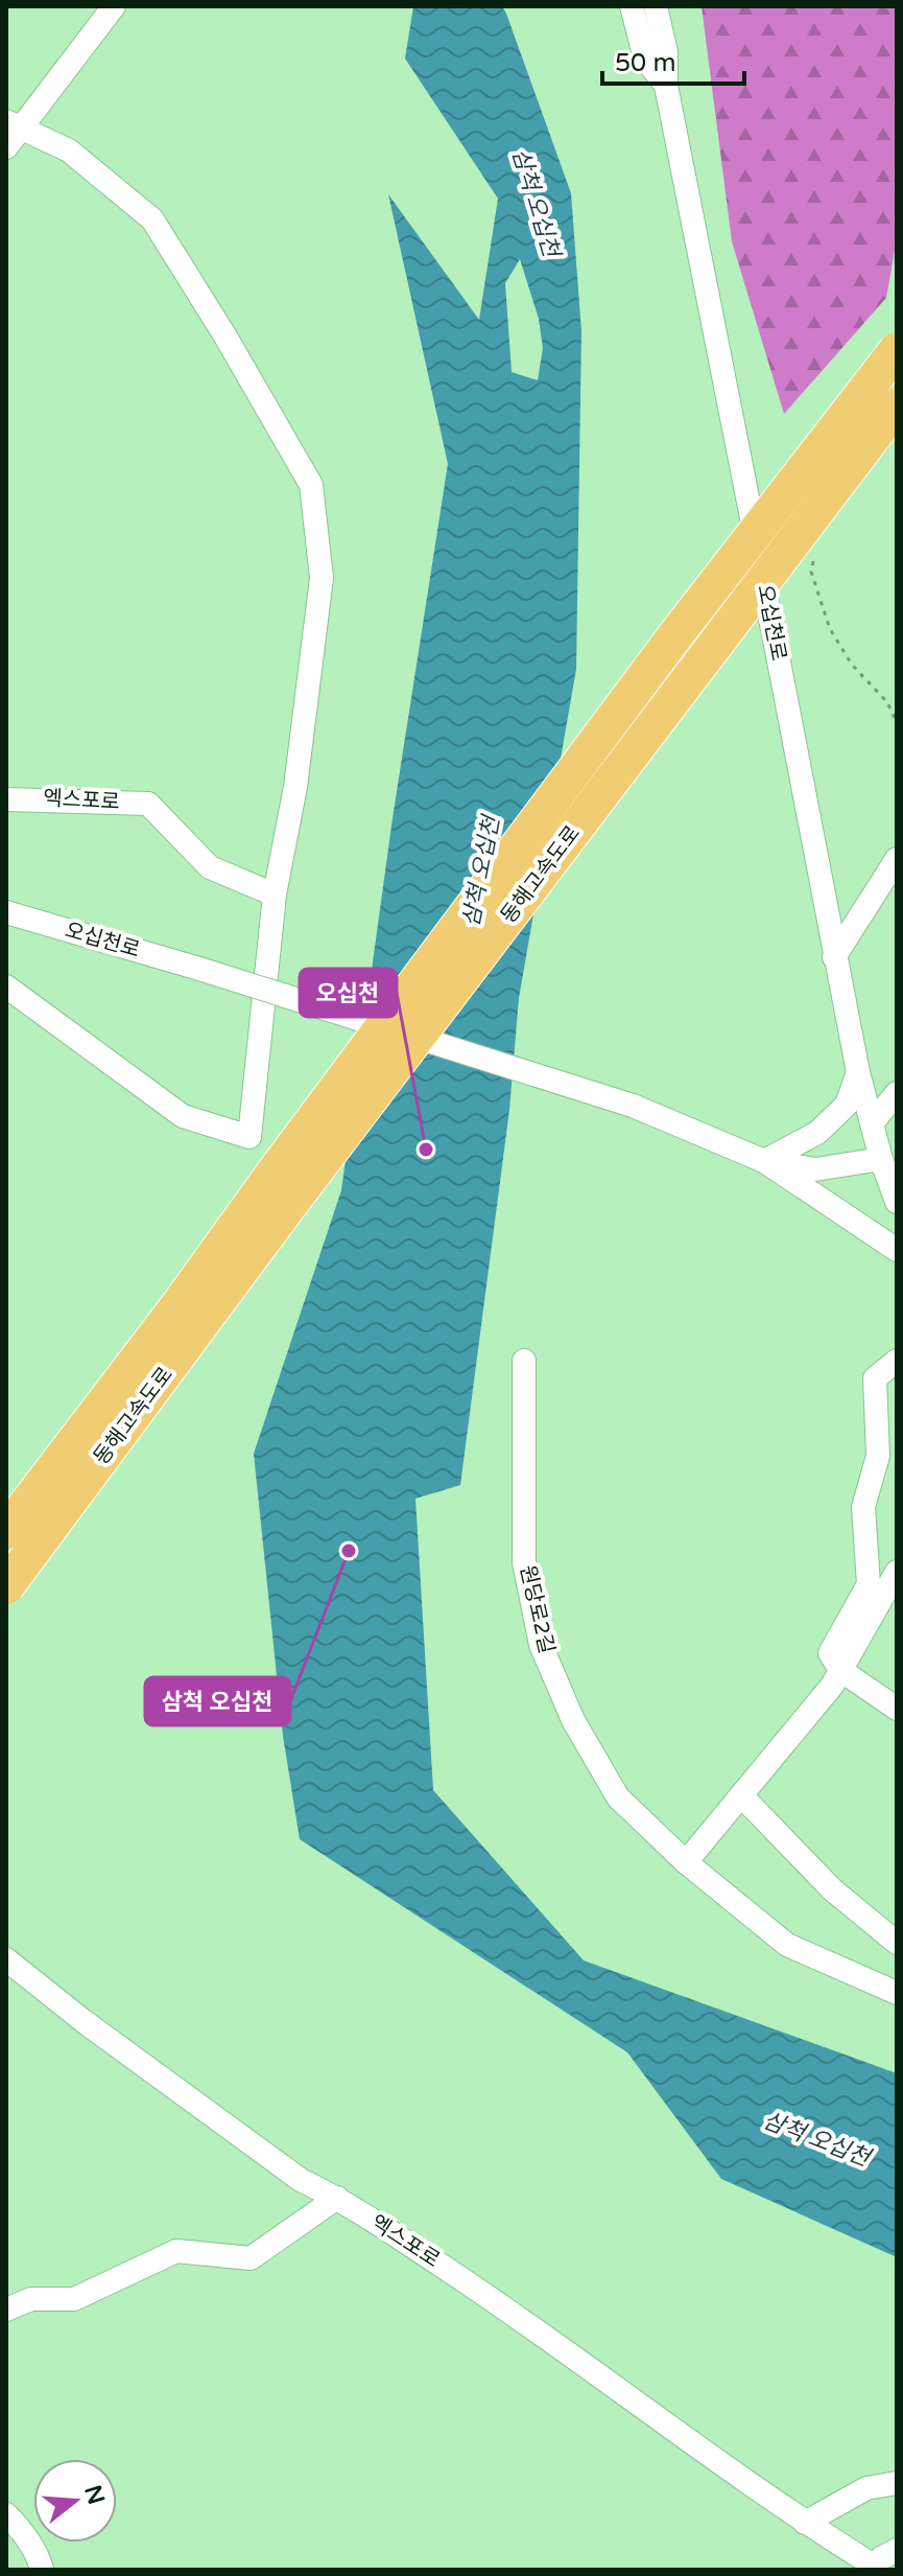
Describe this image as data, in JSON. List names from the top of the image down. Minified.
{"streets":{"highway":["동해고속도로"],"street":["오십천로","엑스포로","원당로2길"]},"water":["삼척 오십천"],"places":["오십천","삼척 오십천"],"scale_bar":"50 m","north":"right"}
